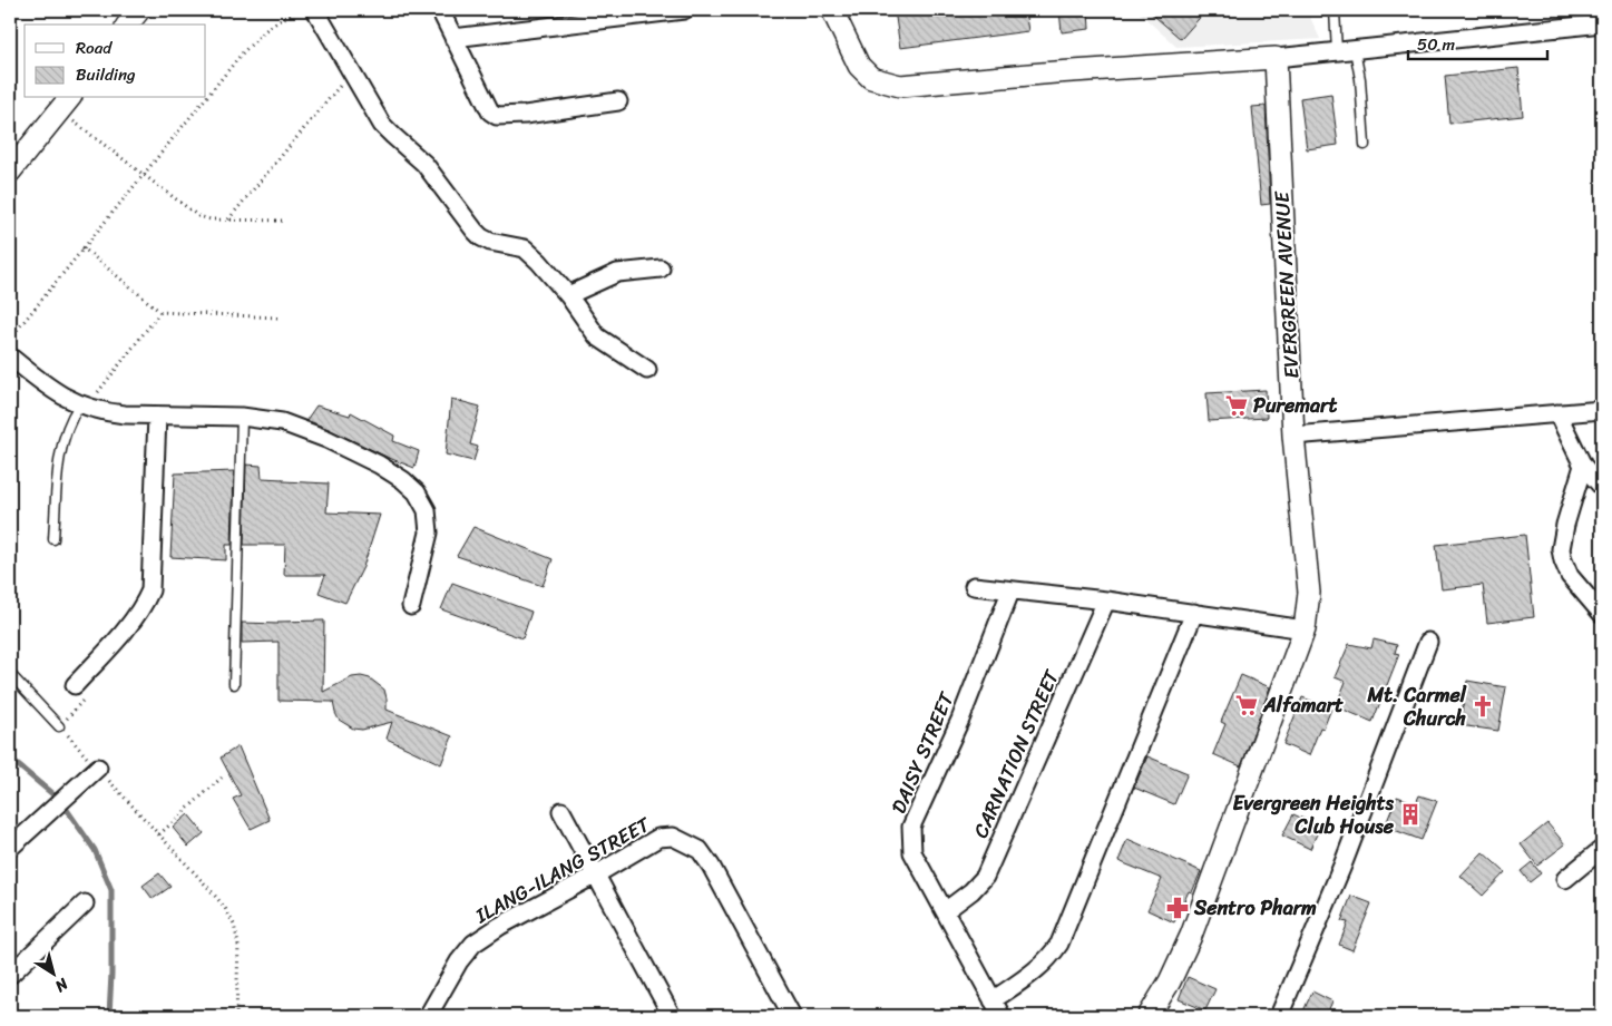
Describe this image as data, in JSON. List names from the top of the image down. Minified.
{"streets":{"street":["EVERGREEN AVENUE","DAISY STREET","CARNATION STREET","ILANG-ILANG STREET"]},"crossings":[["DAISY STREET","CARNATION STREET"]],"places":{"supermarket":["Puremart","Alfamart"],"church":["Mt. Carmel Church"],"building":["Evergreen Heights Club House"],"pharmacy":["Sentro Pharm"]},"legend":["Road","Building"],"scale_bar":"50 m","north":"bottom right"}
